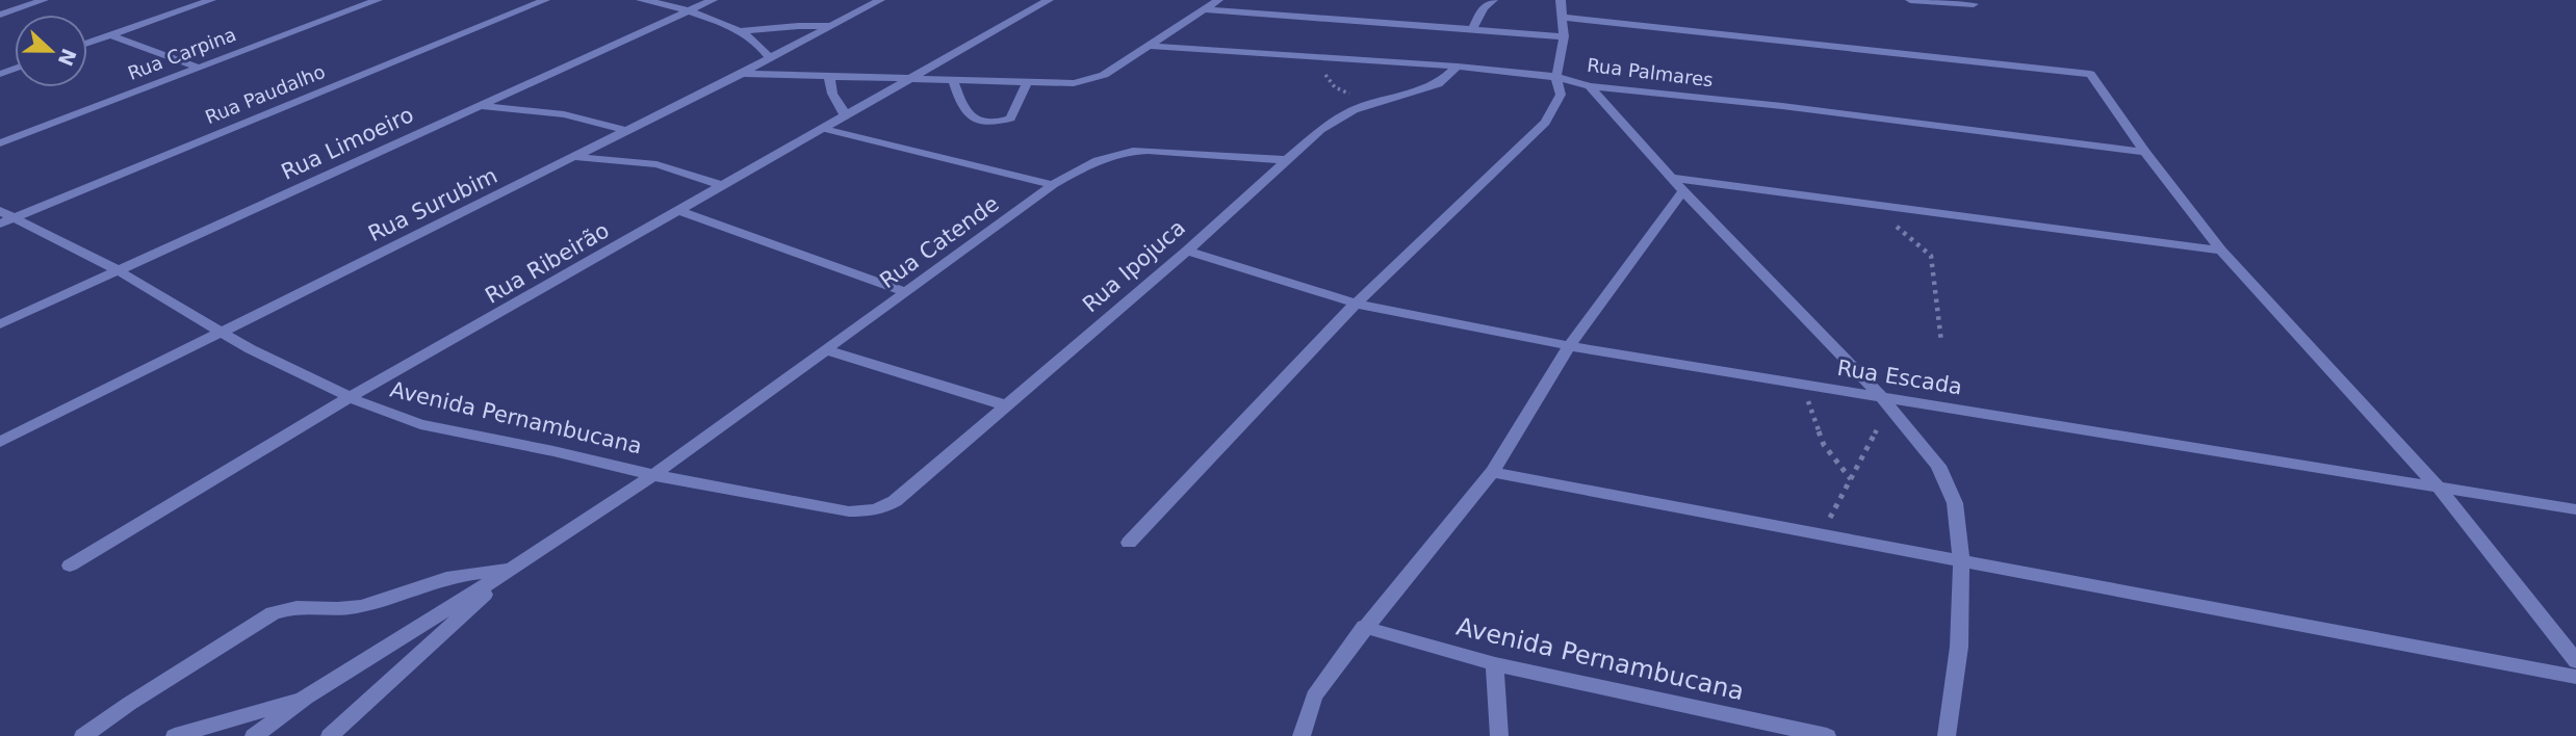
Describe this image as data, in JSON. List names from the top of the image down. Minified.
{"streets":{"street":["Rua Carpina","Rua Palmares","Rua Paudalho","Rua Limoeiro","Rua Surubim","Rua Catende","Rua Ribeirão","Rua Ipojuca","Rua Escada","Avenida Pernambucana"]},"crossings":[["Rua Palmares","Rua Ipojuca"],["Rua Paudalho","Avenida Pernambucana"],["Rua Limoeiro","Avenida Pernambucana"],["Rua Surubim","Avenida Pernambucana"],["Rua Catende","Rua Ipojuca"],["Rua Catende","Avenida Pernambucana"],["Rua Ribeirão","Avenida Pernambucana"],["Rua Ipojuca","Rua Escada"],["Rua Ipojuca","Avenida Pernambucana"]],"north":"right"}
